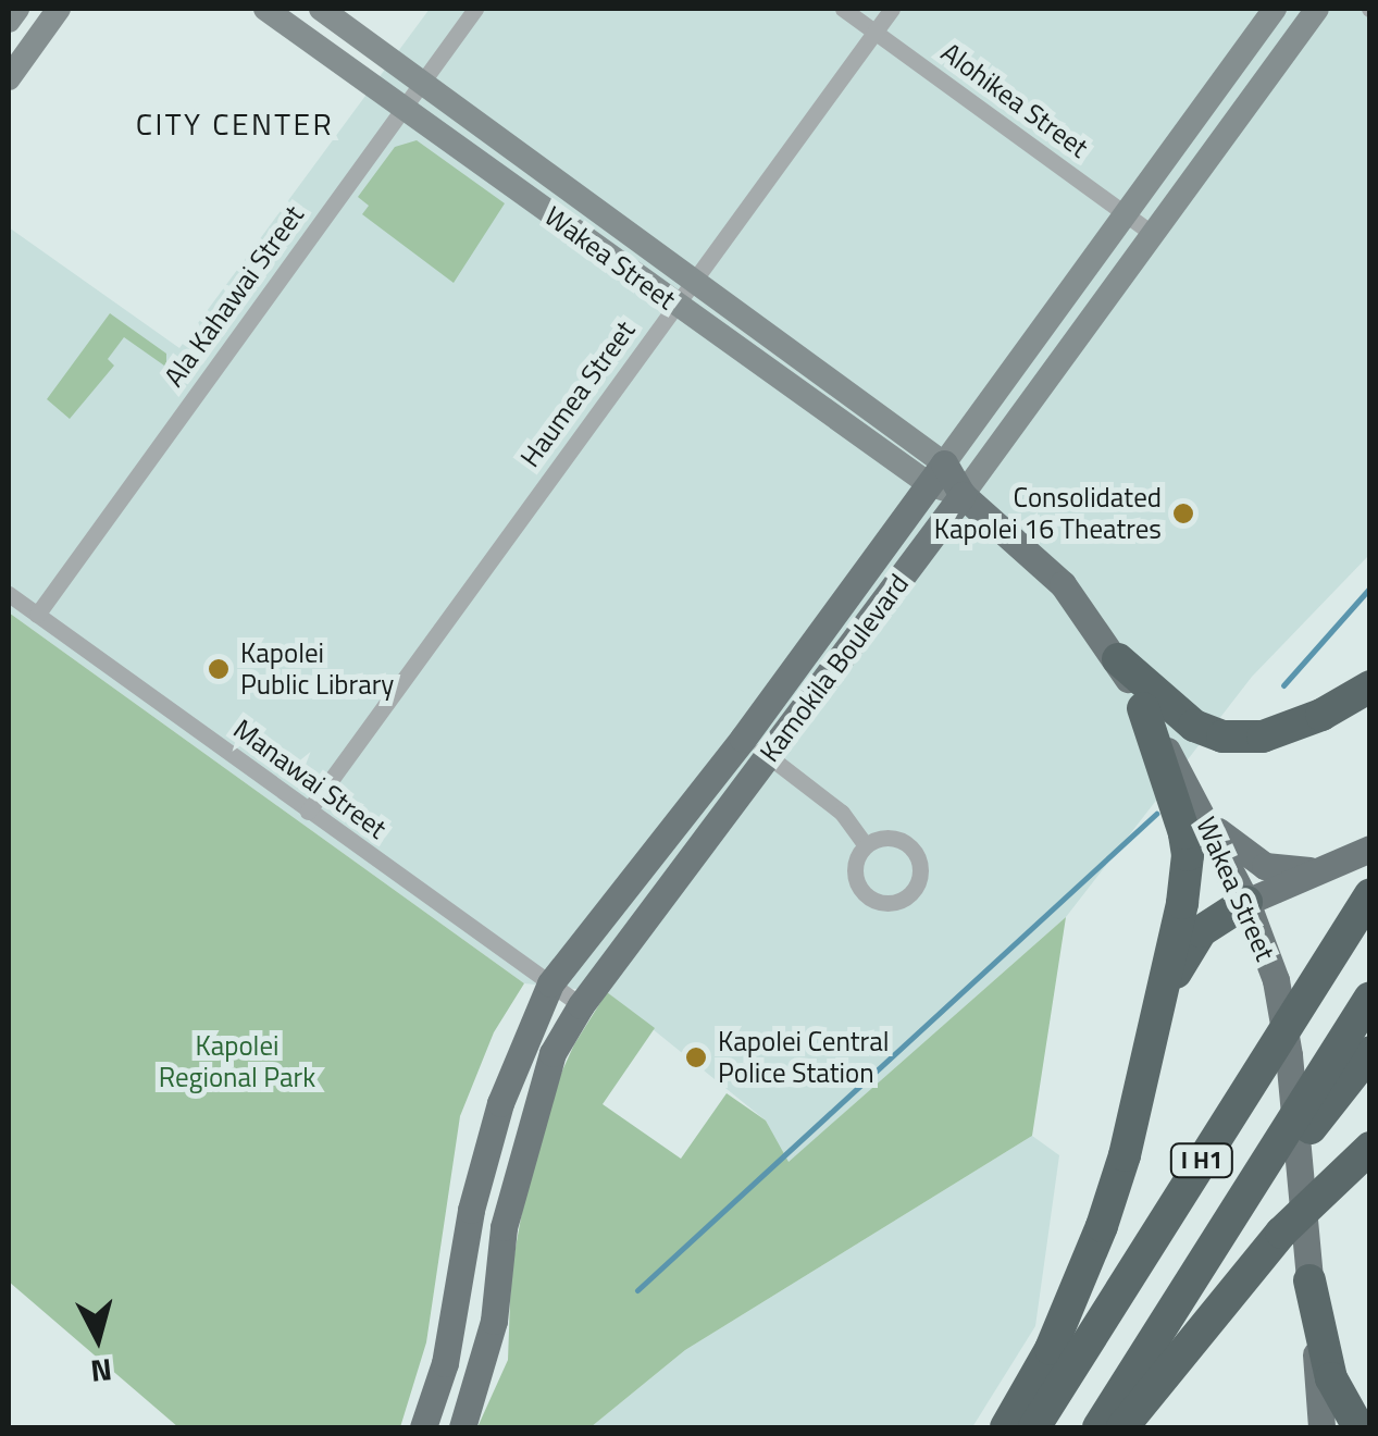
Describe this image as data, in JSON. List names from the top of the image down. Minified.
{"streets":{"highway":["I H1"],"main road":["Wakea Street","Kamokila Boulevard"],"street":["Alohikea Street","Ala Kahawai Street","Haumea Street","Manawai Street"]},"crossings":[["Alohikea Street","Haumea Street"],["Alohikea Street","Kamokila Boulevard"],["Wakea Street","Ala Kahawai Street"],["Wakea Street","Haumea Street"],["Wakea Street","Kamokila Boulevard"],["Ala Kahawai Street","Manawai Street"],["Haumea Street","Manawai Street"],["Kamokila Boulevard","Manawai Street"]],"districts":["CITY CENTER"],"parks":["Kapolei Regional Park"],"places":["Consolidated Kapolei 16 Theatres","Kapolei Public Library","Kapolei Central Police Station"],"north":"bottom"}
